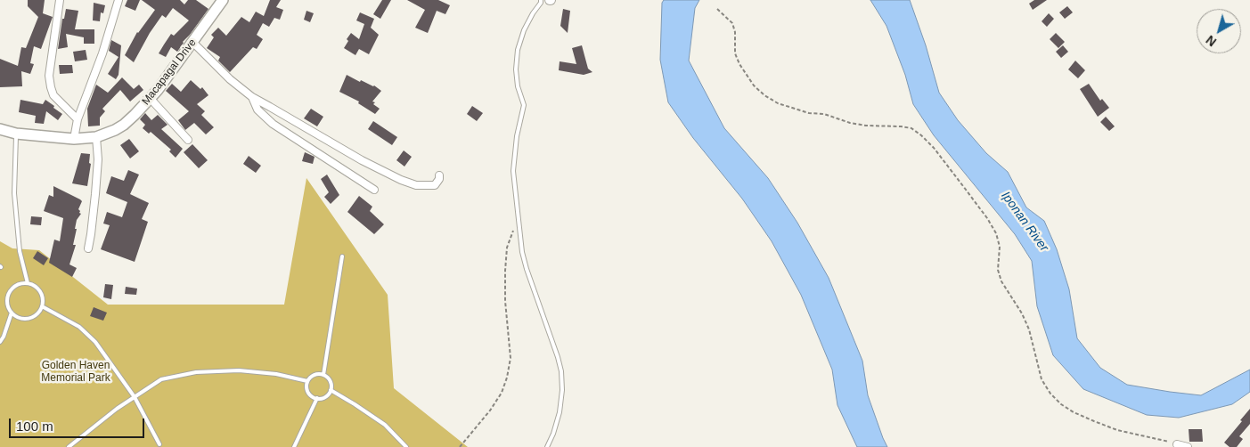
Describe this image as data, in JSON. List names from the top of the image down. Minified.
{"streets":{"main road":["Macapagal Drive"]},"water":["Iponan River"],"parks":["Golden Haven Memorial Park"],"scale_bar":"100 m","north":"bottom left"}
